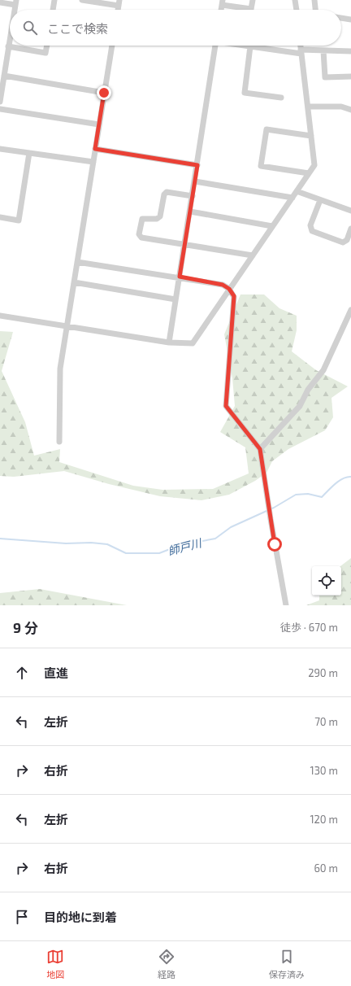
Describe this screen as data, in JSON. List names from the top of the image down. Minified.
{"water":["師戸川"],"page":{"search":"ここで検索","heading":["9 分","徒歩 · 670 m"],"list":[["直進","290 m"],["左折","70 m"],["右折","130 m"],["左折","120 m"],["右折","60 m"],"目的地に到着"],"nav":["地図","経路","保存済み"]}}
